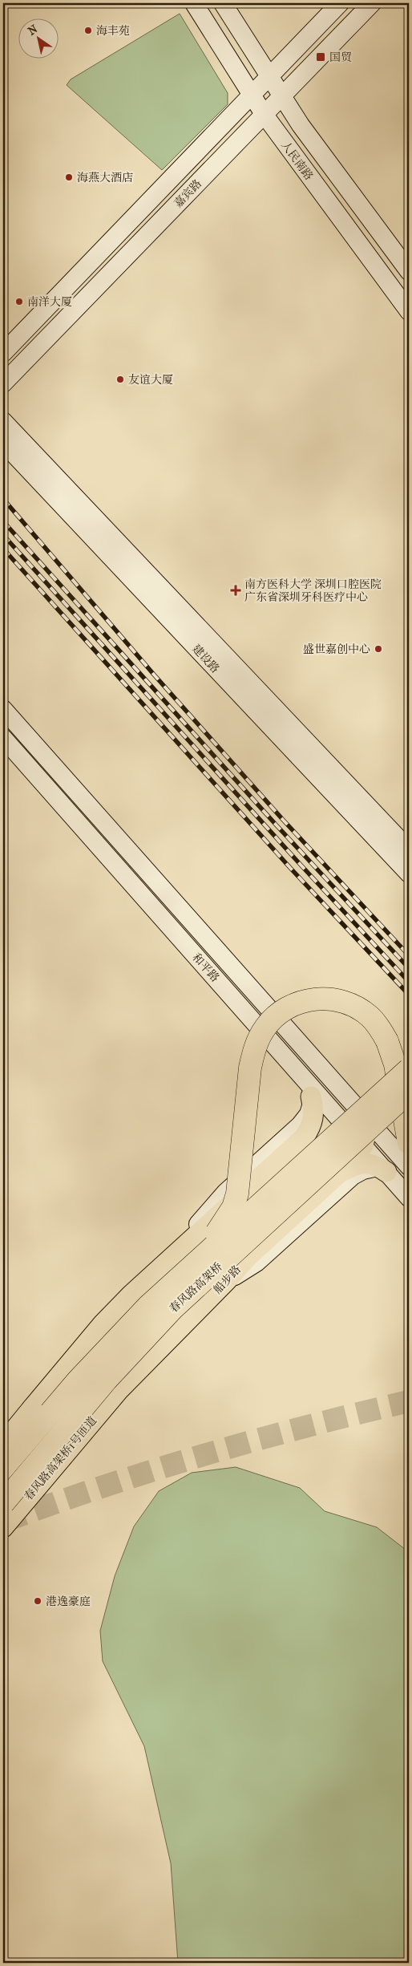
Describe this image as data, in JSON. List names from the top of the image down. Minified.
{"streets":{"highway":["春风路高架桥"],"main road":["人民南路","嘉宾路","建设路","和平路","船步路","春风路高架桥1号匝道"]},"crossings":[["人民南路","嘉宾路"],["和平路","船步路"],["船步路","春风路高架桥1号匝道"]],"places":{"other":["海丰苑","海燕大酒店","南洋大厦","友谊大厦","盛世嘉创中心","港逸豪庭"],"transit":["国贸"],"health":["南方医科大学 深圳口腔医院 广东省深圳牙科医疗中心"]},"north":"top left"}
